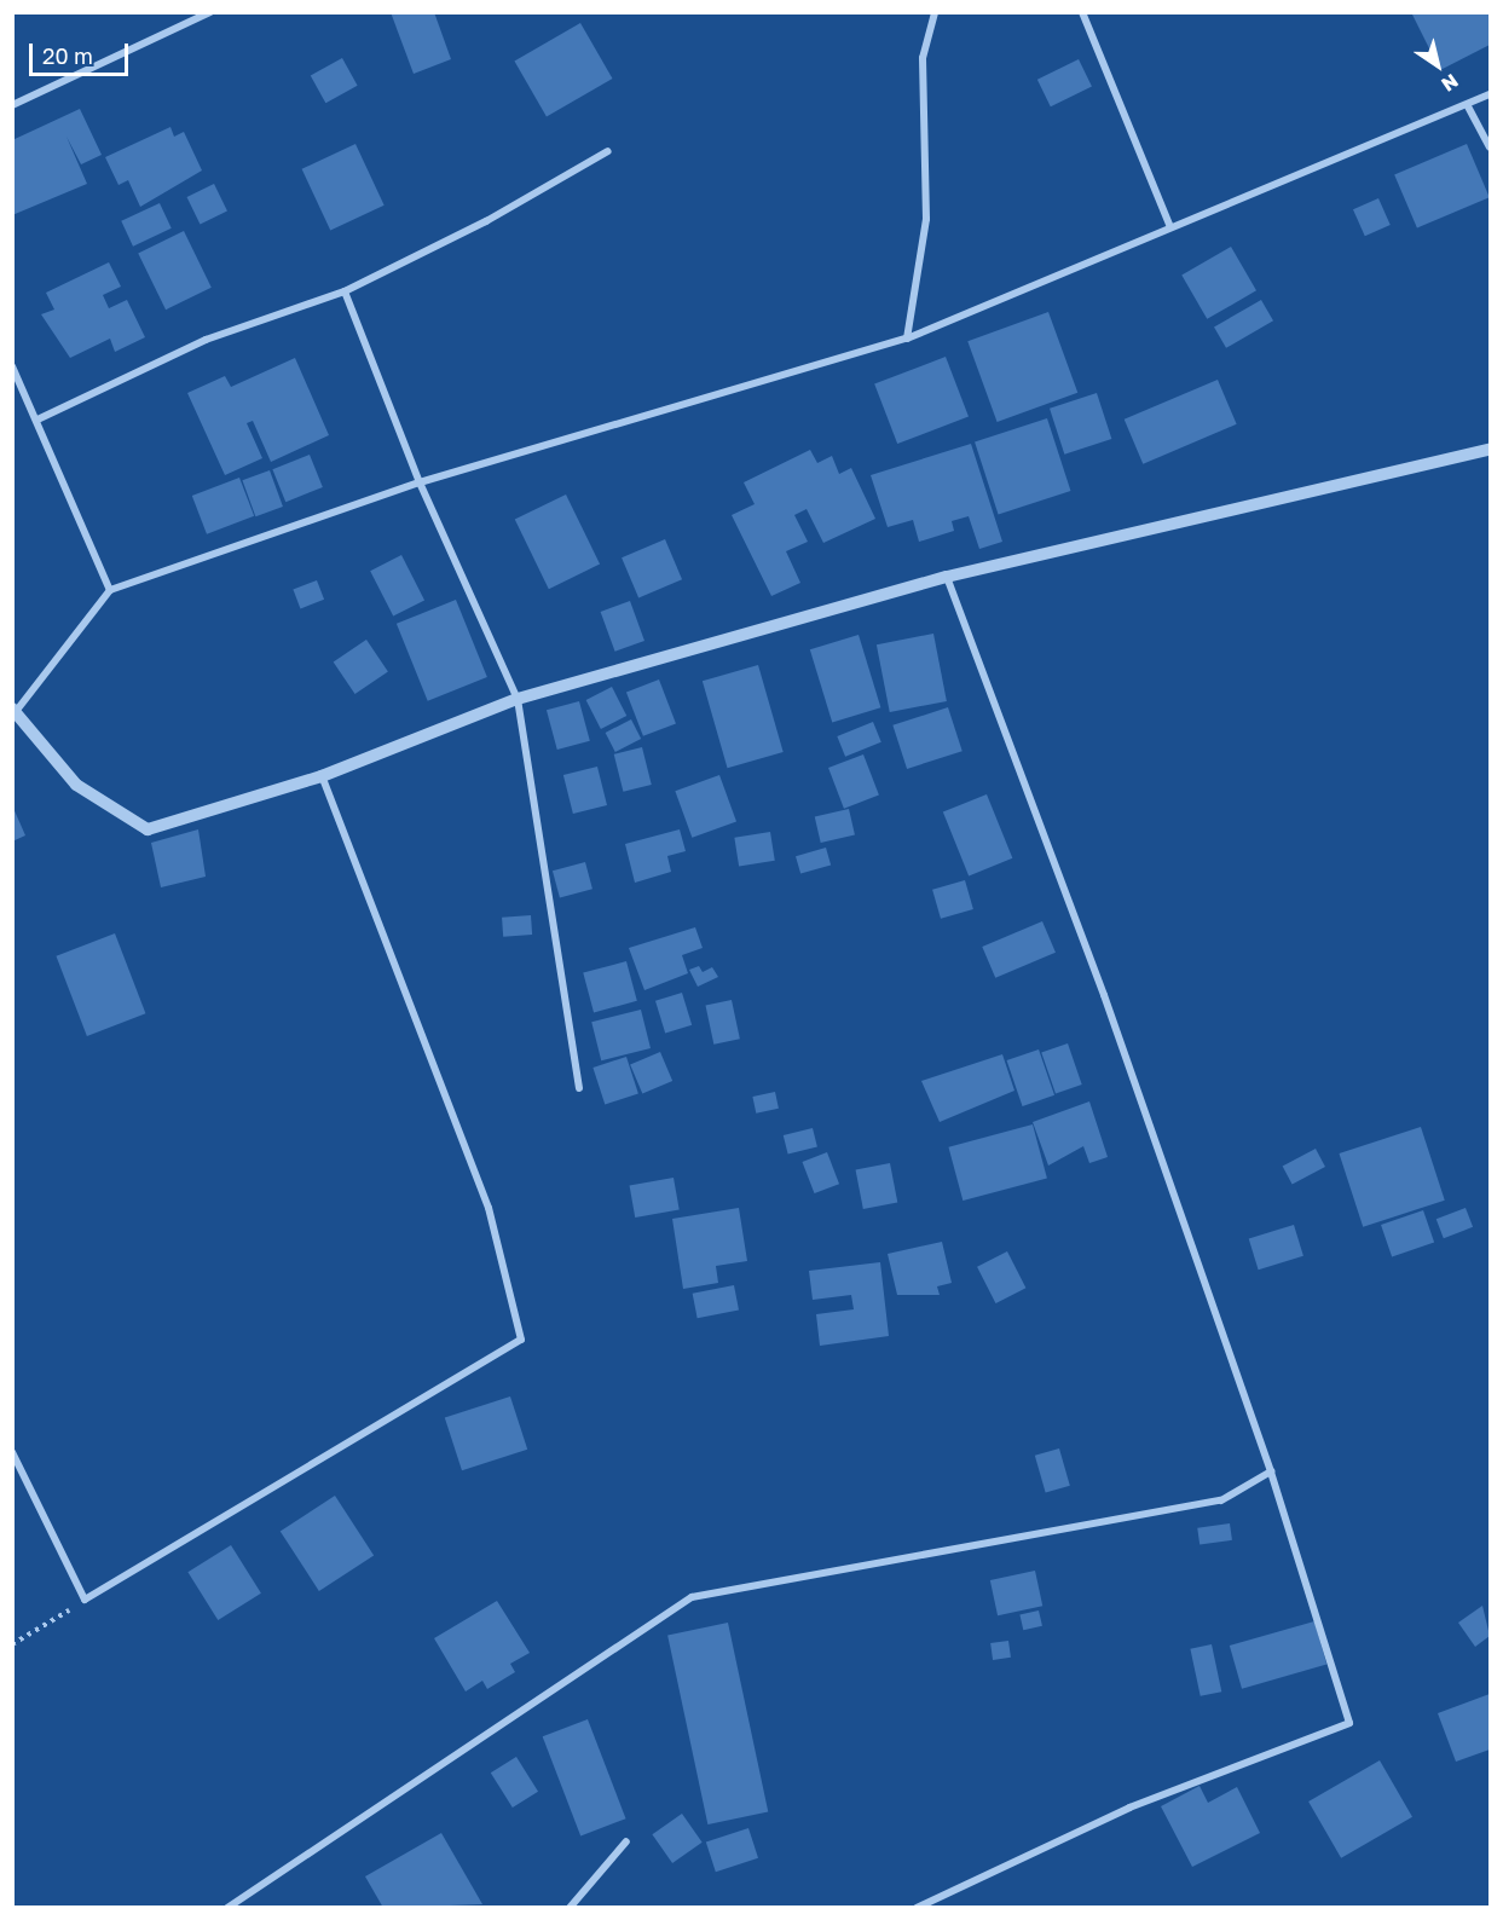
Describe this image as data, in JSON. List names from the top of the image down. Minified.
{"scale_bar":"20 m","north":"bottom right"}
